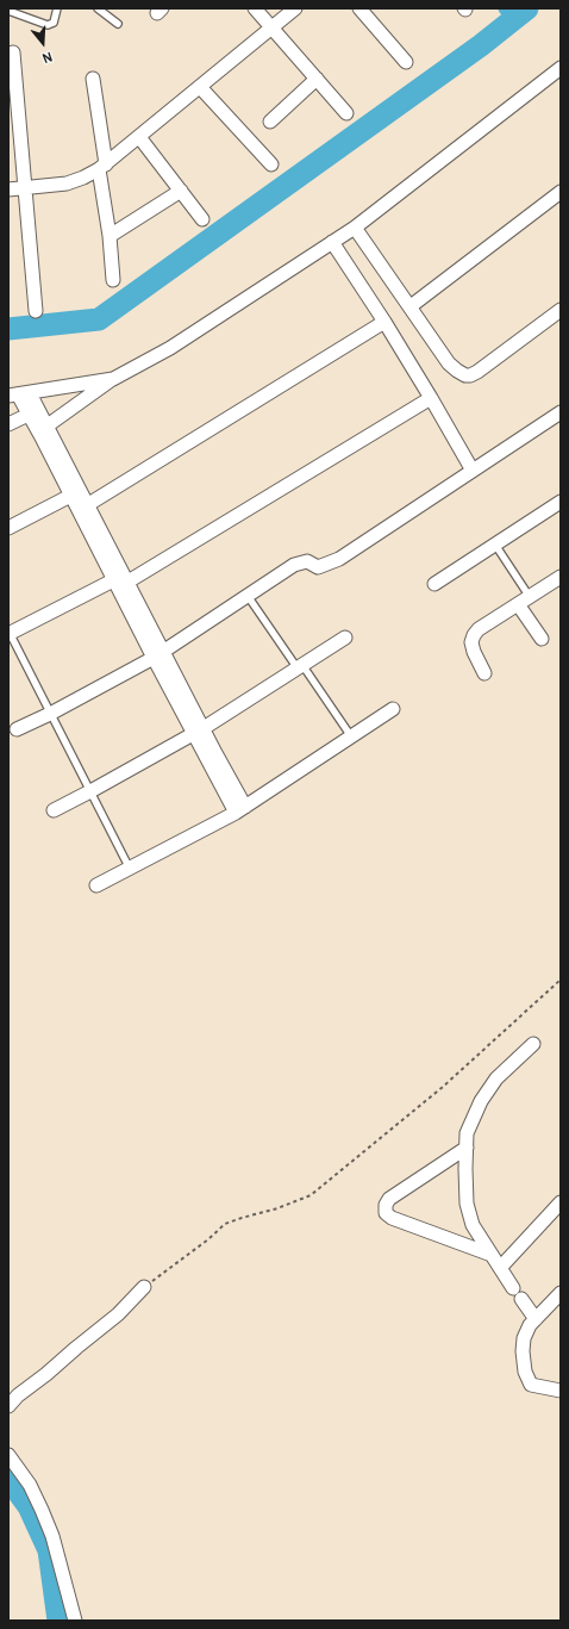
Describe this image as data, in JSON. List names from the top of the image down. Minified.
{"north":"bottom"}
